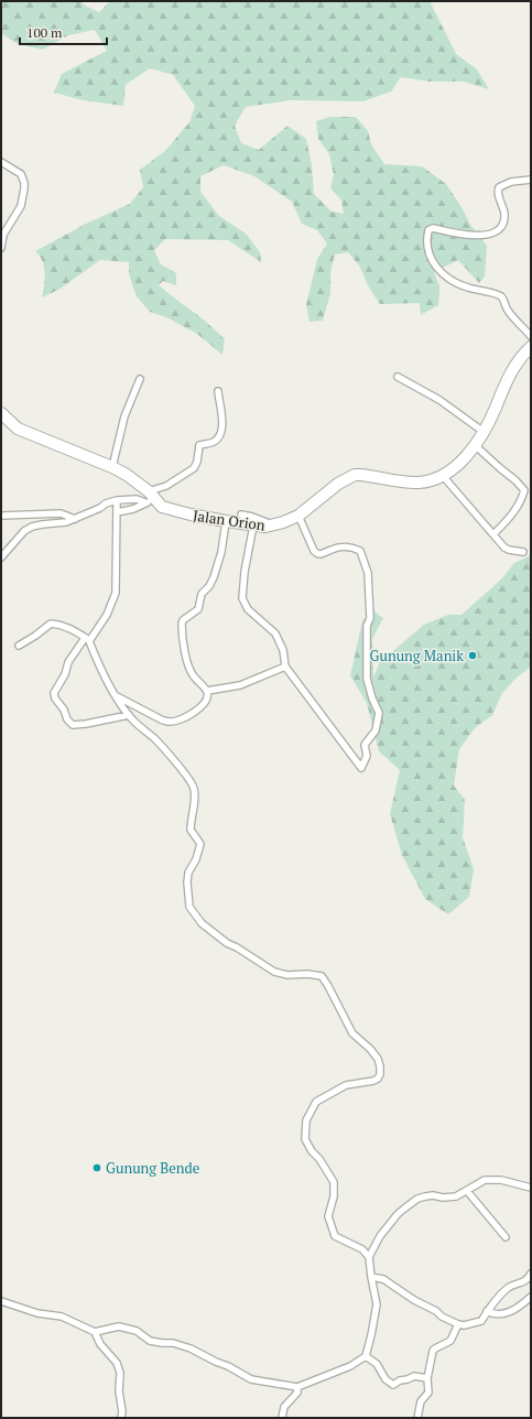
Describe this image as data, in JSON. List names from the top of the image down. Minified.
{"streets":{"highway":["Jalan Orion"]},"places":["Gunung Manik","Gunung Bende"],"scale_bar":"100 m"}
